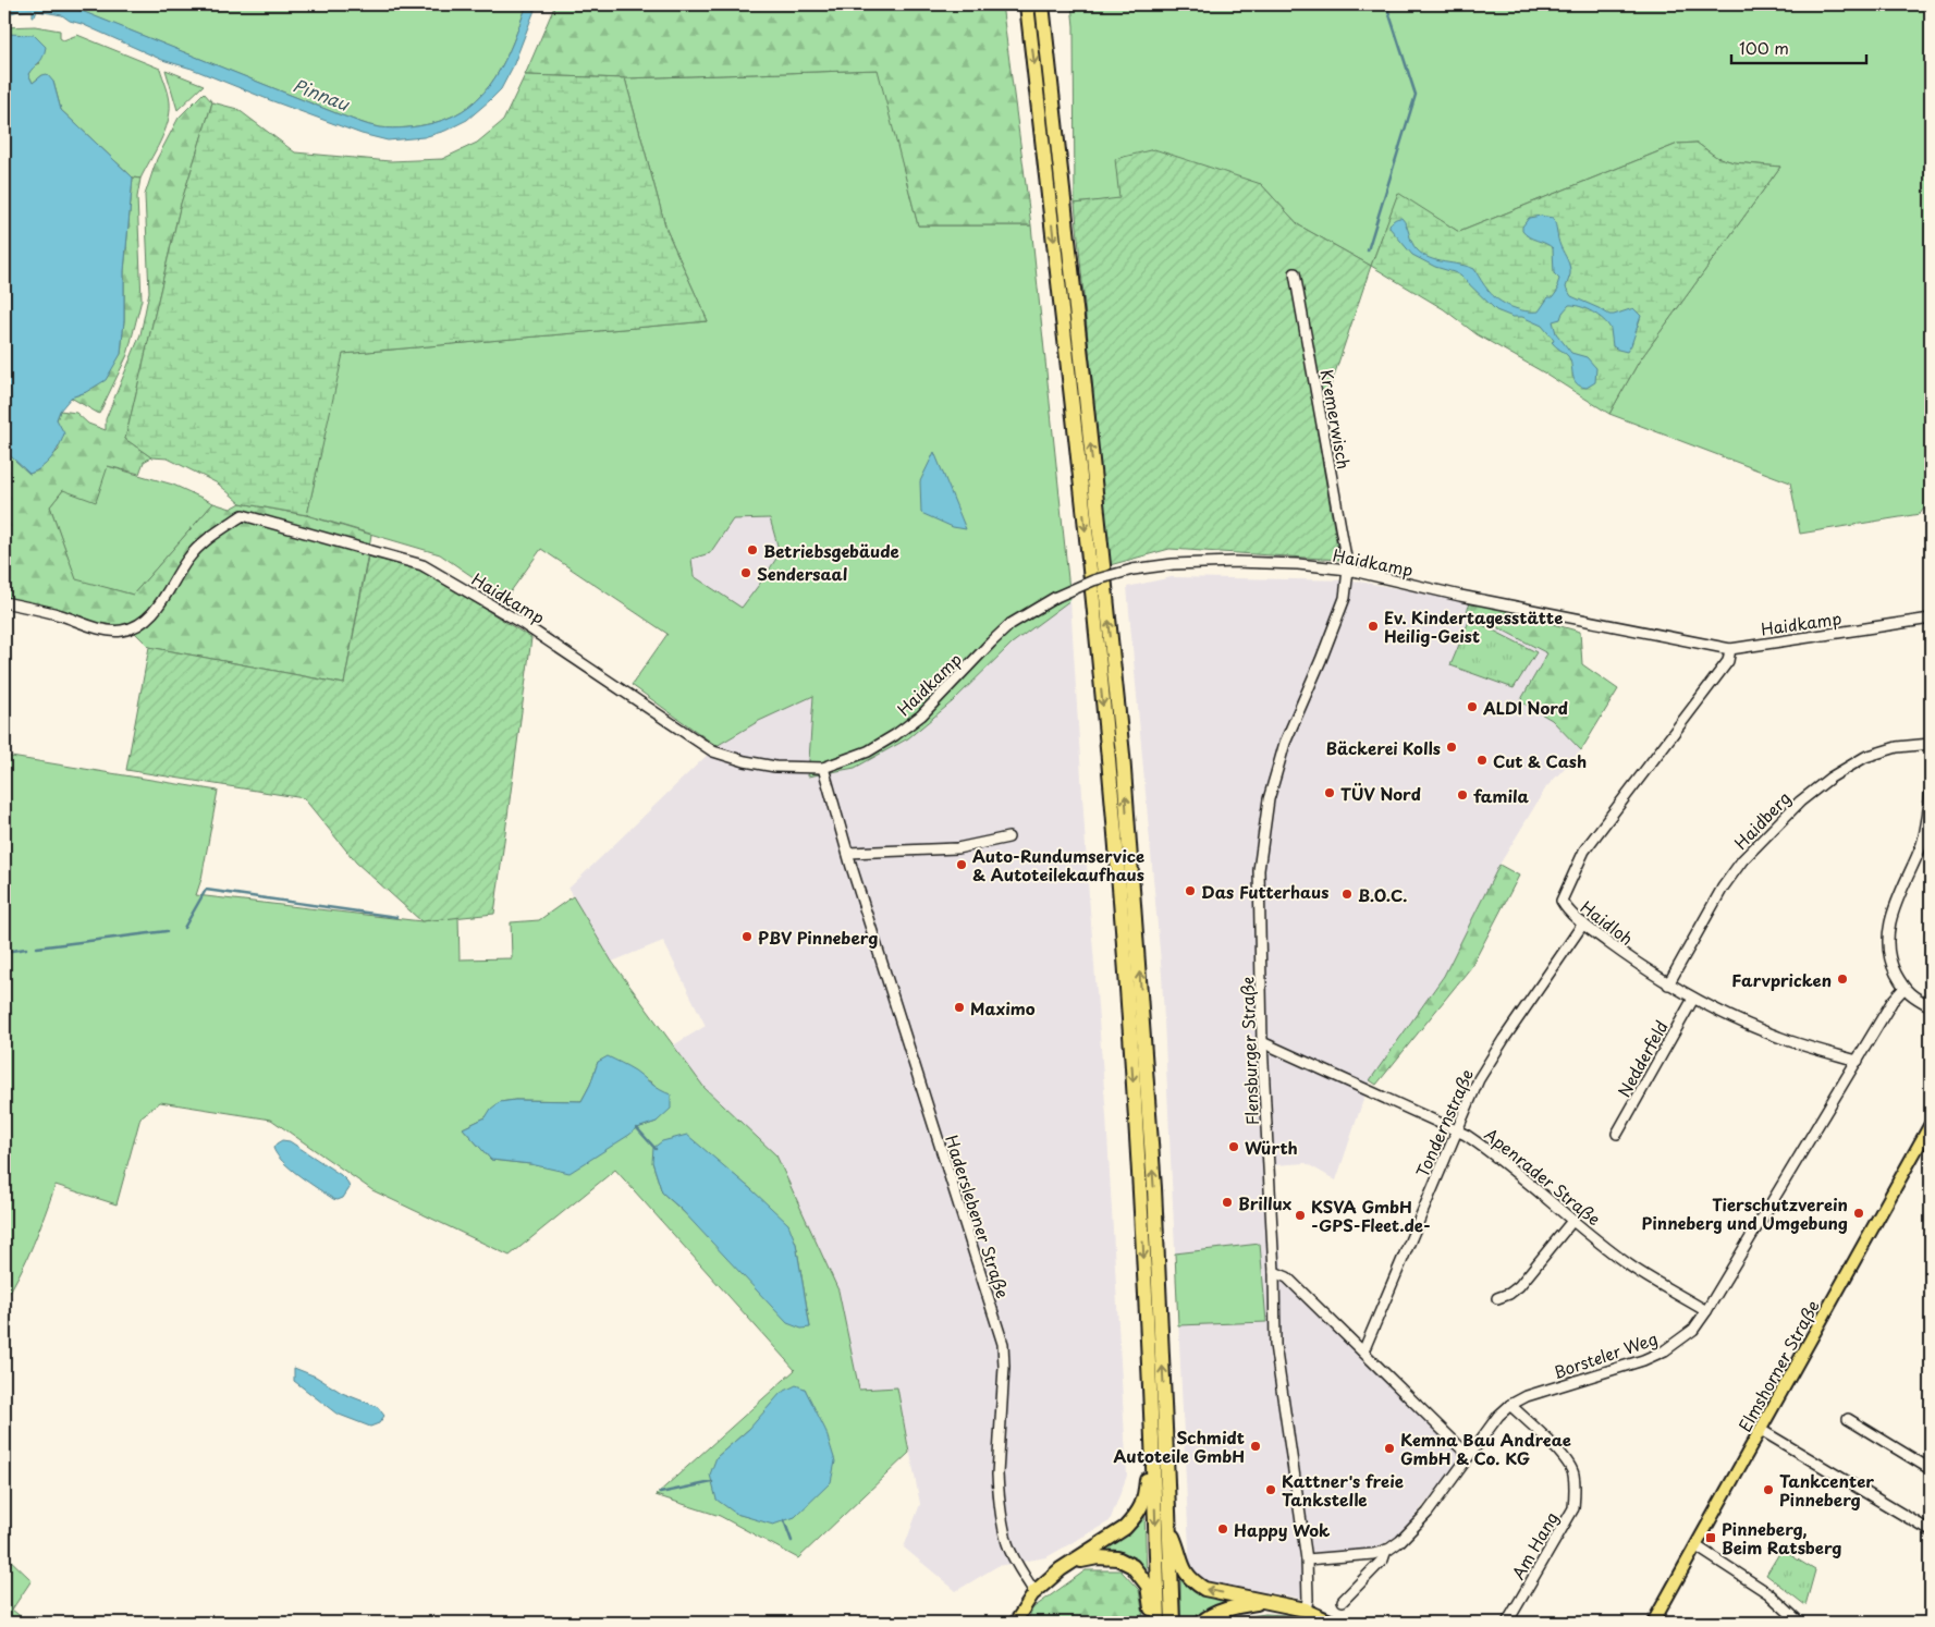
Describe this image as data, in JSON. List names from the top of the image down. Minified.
{"streets":{"main road":["Elmshorner Straße"],"street":["Kremerwisch","Haidkamp","Haidberg","Haidloh","Flensburger Straße","Nedderfeld","Tondernstraße","Apenrader Straße","Haderslebener Straße","Borsteler Weg","Am Hang"]},"crossings":[["Kremerwisch","Haidkamp"],["Kremerwisch","Flensburger Straße"],["Haidkamp","Haidloh"],["Haidkamp","Flensburger Straße"],["Haidkamp","Haderslebener Straße"],["Haidberg","Haidloh"],["Haidloh","Nedderfeld"],["Haidloh","Tondernstraße"],["Haidloh","Borsteler Weg"],["Flensburger Straße","Apenrader Straße"],["Flensburger Straße","Borsteler Weg"],["Tondernstraße","Apenrader Straße"],["Apenrader Straße","Borsteler Weg"],["Borsteler Weg","Am Hang"]],"water":["Pinnau"],"places":{"other":["Betriebsgebäude","Sendersaal","Ev. Kindertagesstätte Heilig-Geist","ALDI Nord","Bäckerei Kolls","Cut & Cash","TÜV Nord","famila","Auto-Rundumservice & Autoteilekaufhaus","Das Futterhaus","B.O.C.","PBV Pinneberg","Farvpricken","Maximo","Würth","Brillux","Tierschutzverein Pinneberg und Umgebung","KSVA GmbH -GPS-Fleet.de-","Schmidt Autoteile GmbH","Kemna Bau Andreae GmbH & Co. KG","Kattner's freie Tankstelle","Tankcenter Pinneberg","Happy Wok"],"transit":["Pinneberg, Beim Ratsberg"]},"scale_bar":"100 m"}
